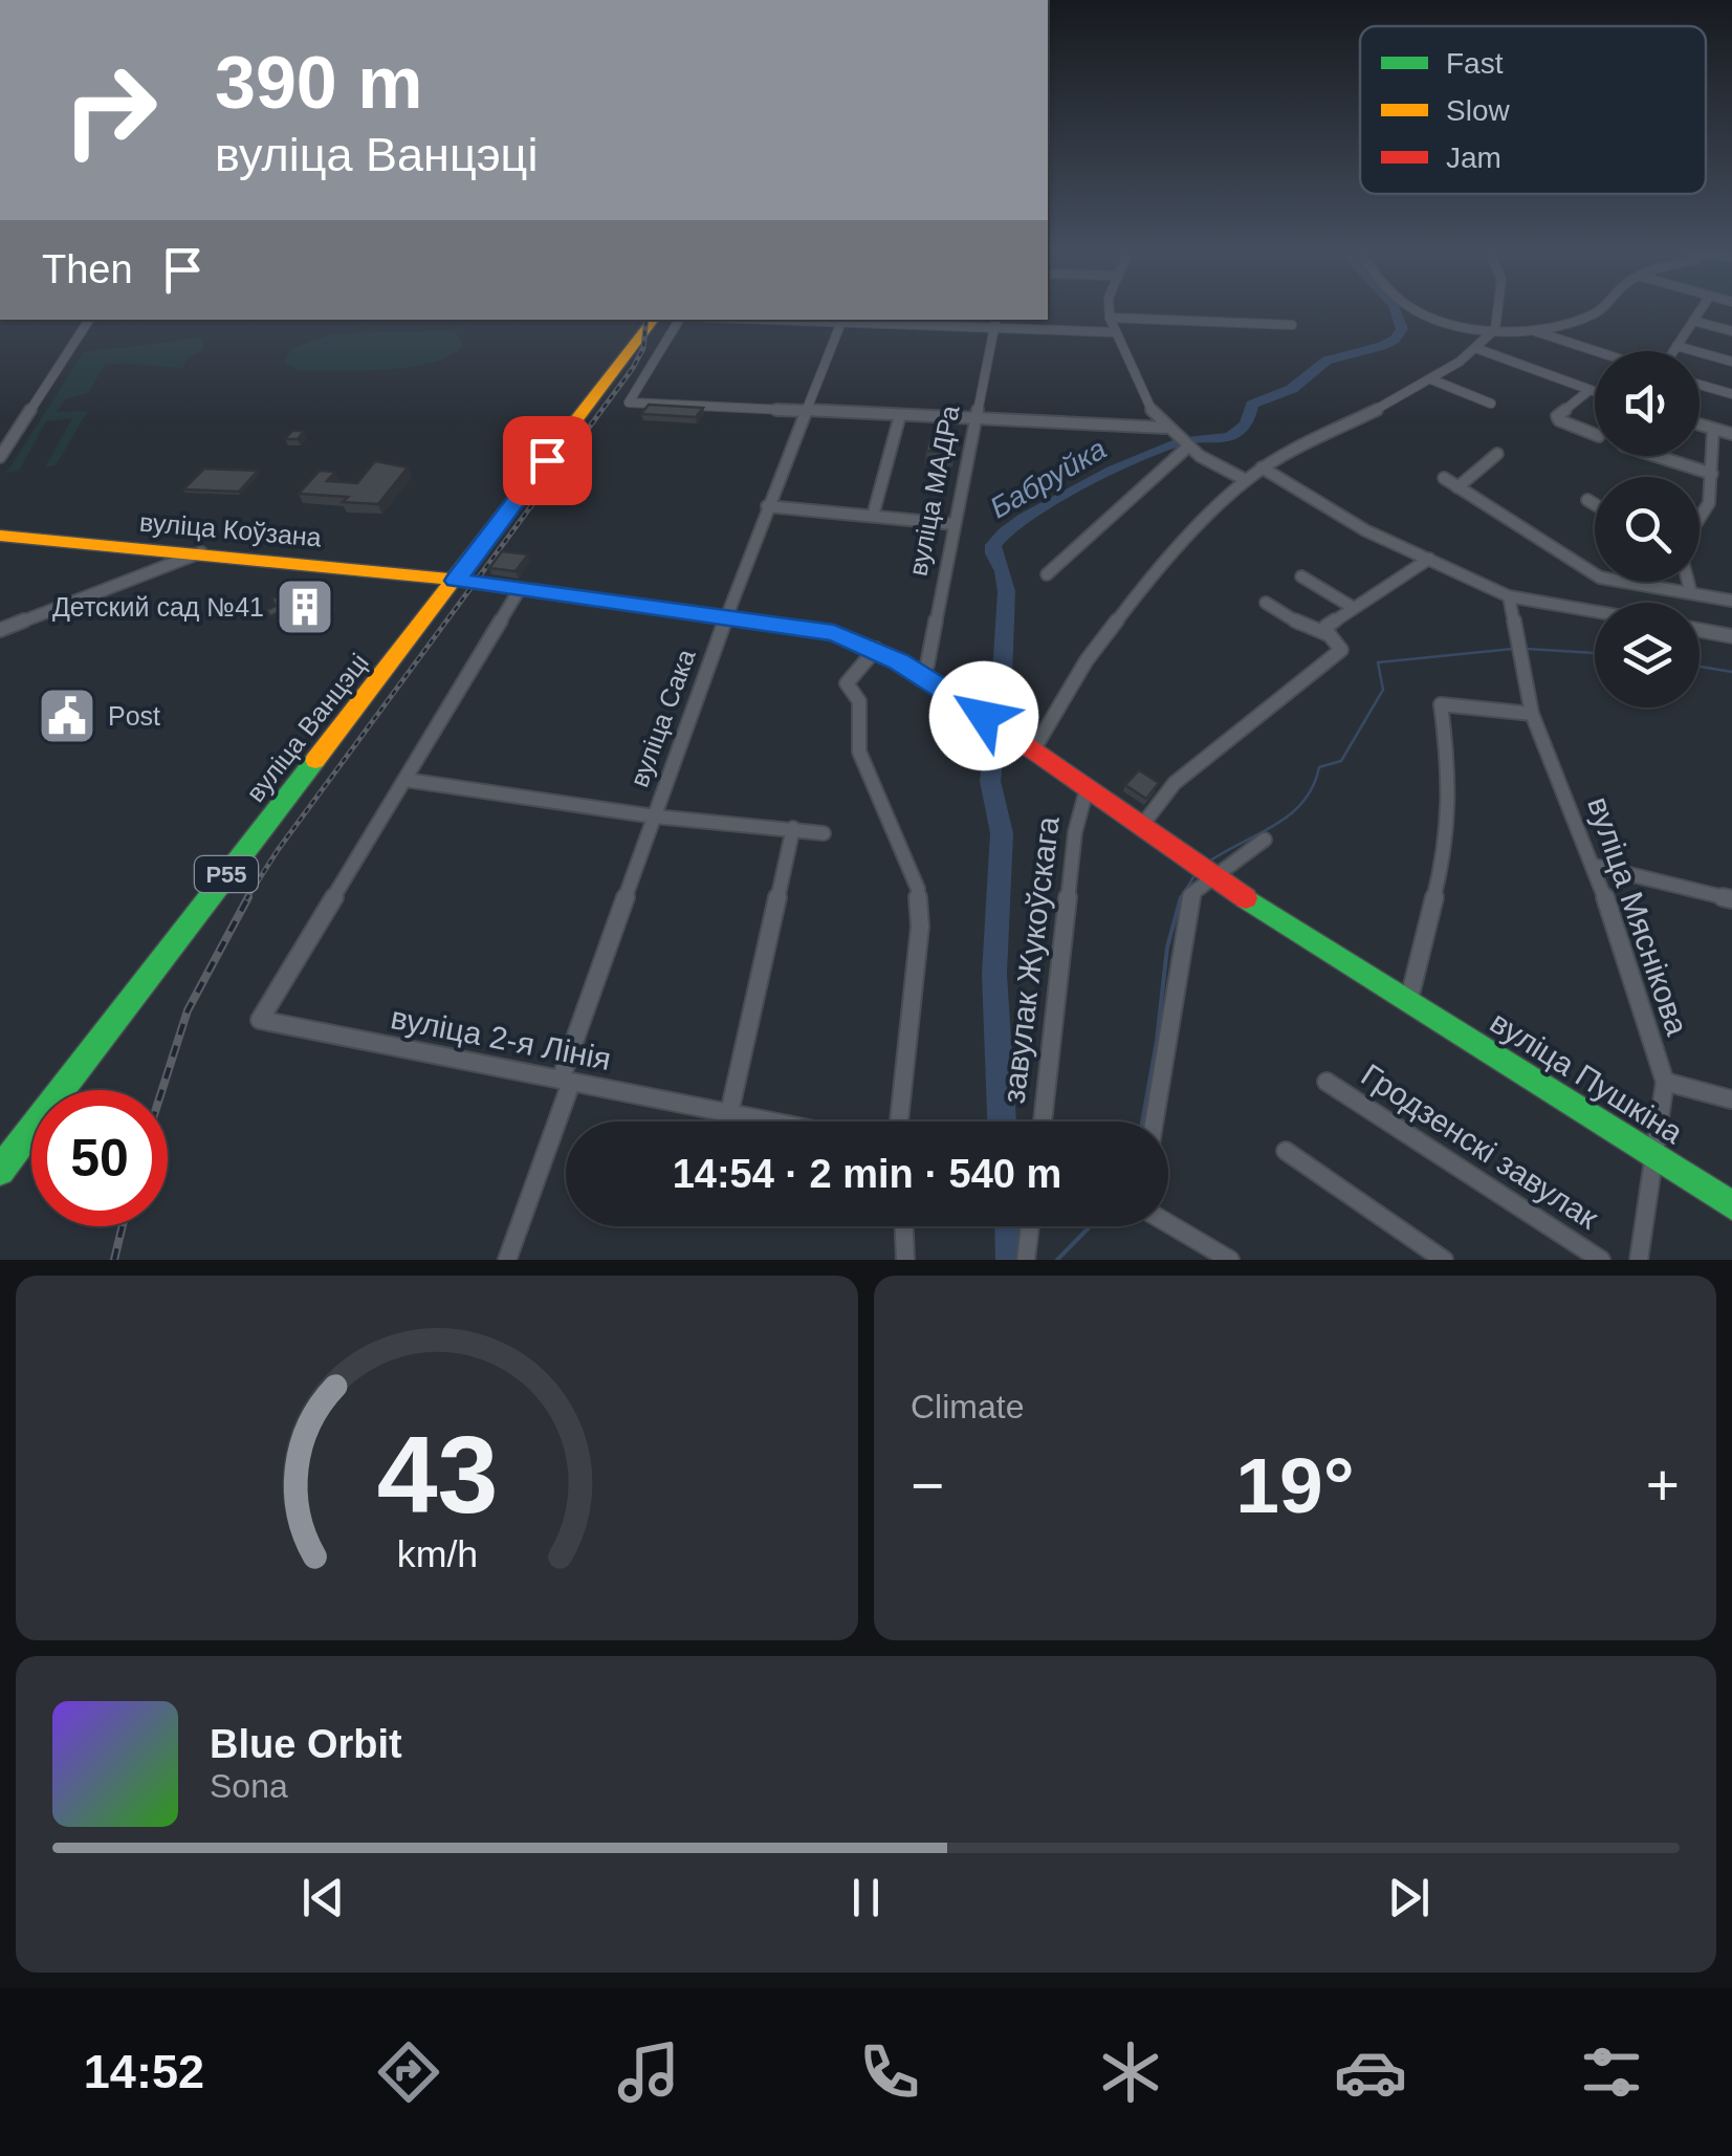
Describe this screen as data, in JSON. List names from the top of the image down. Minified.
{"streets":{"main road":["вуліца Коўзана","вуліца Ванцэці","Р55","вуліца Пушкіна"],"street":["вуліца МАДРа","вуліца Сака","вуліца Мяснікова","завулак Жукоўскага","вуліца 2-я Лінія","Гродзенскі завулак"]},"crossings":[["вуліца МАДРа","вуліца Пушкіна"],["вуліца Коўзана","вуліца Ванцэці"],["вуліца Коўзана","вуліца Пушкіна"],["вуліца Сака","вуліца 2-я Лінія"],["вуліца Сака","вуліца Пушкіна"],["вуліца Ванцэці","вуліца Пушкіна"],["вуліца Мяснікова","вуліца Пушкіна"],["завулак Жукоўскага","вуліца Пушкіна"]],"water":["Бабруйка"],"places":{"building":["Детский сад №41"],"public building":["Post"]},"legend":["Fast","Slow","Jam"],"page":{"turn":["390 m","вуліца Ванцэці"],"then":"Then","limit":"50","trip":"14:54 · 2 min · 540 m","tile":"Climate","heat":["−","19°","+"],"song":["Blue Orbit","Sona"],"tabs":"14:52","gauge":["43","km/h"]}}
